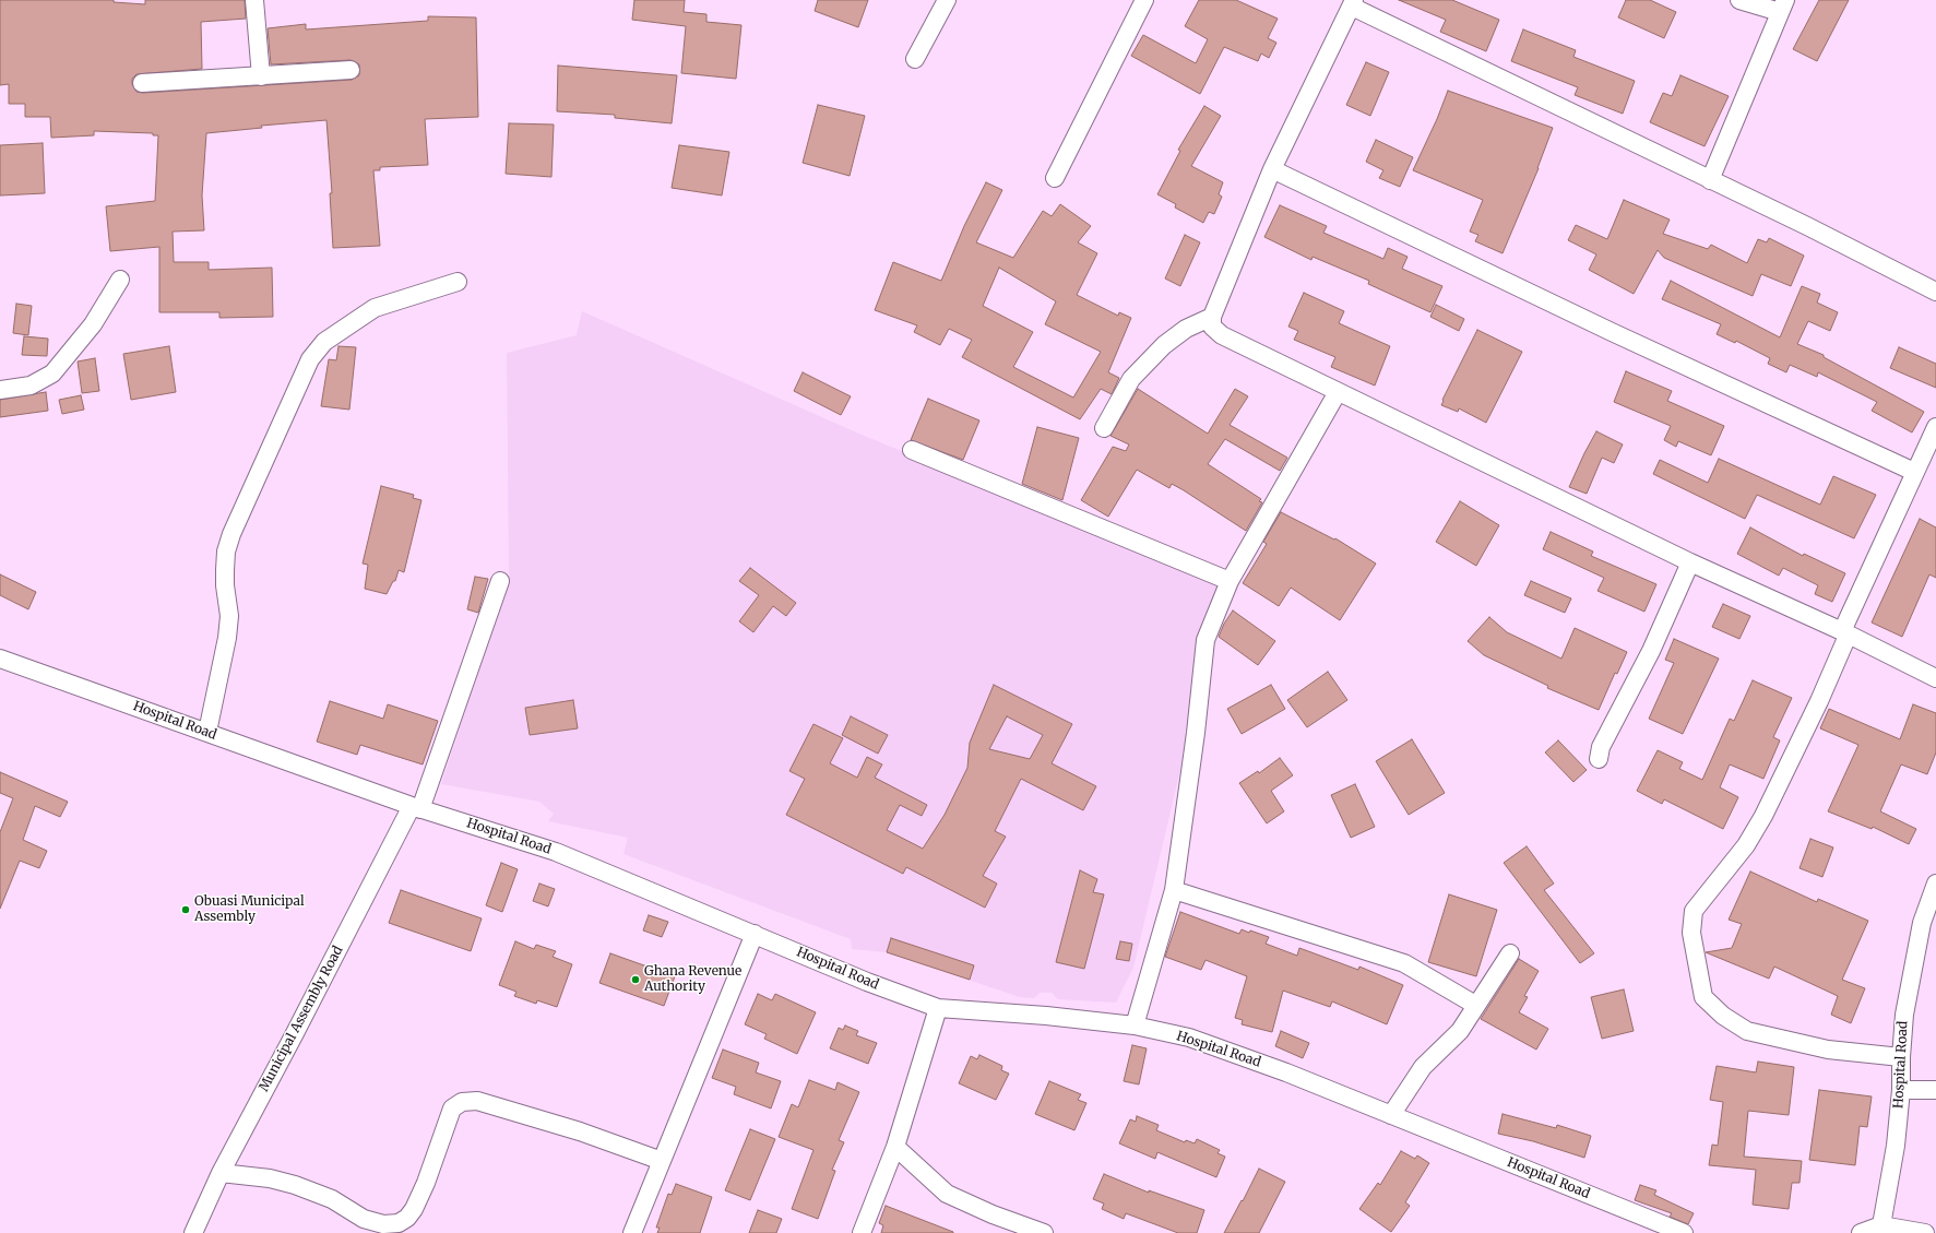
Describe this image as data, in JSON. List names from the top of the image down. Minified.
{"streets":{"street":["Hospital Road","Municipal Assembly Road"]},"crossings":[["Hospital Road","Municipal Assembly Road"]],"places":["Obuasi Municipal Assembly","Ghana Revenue Authority"]}
